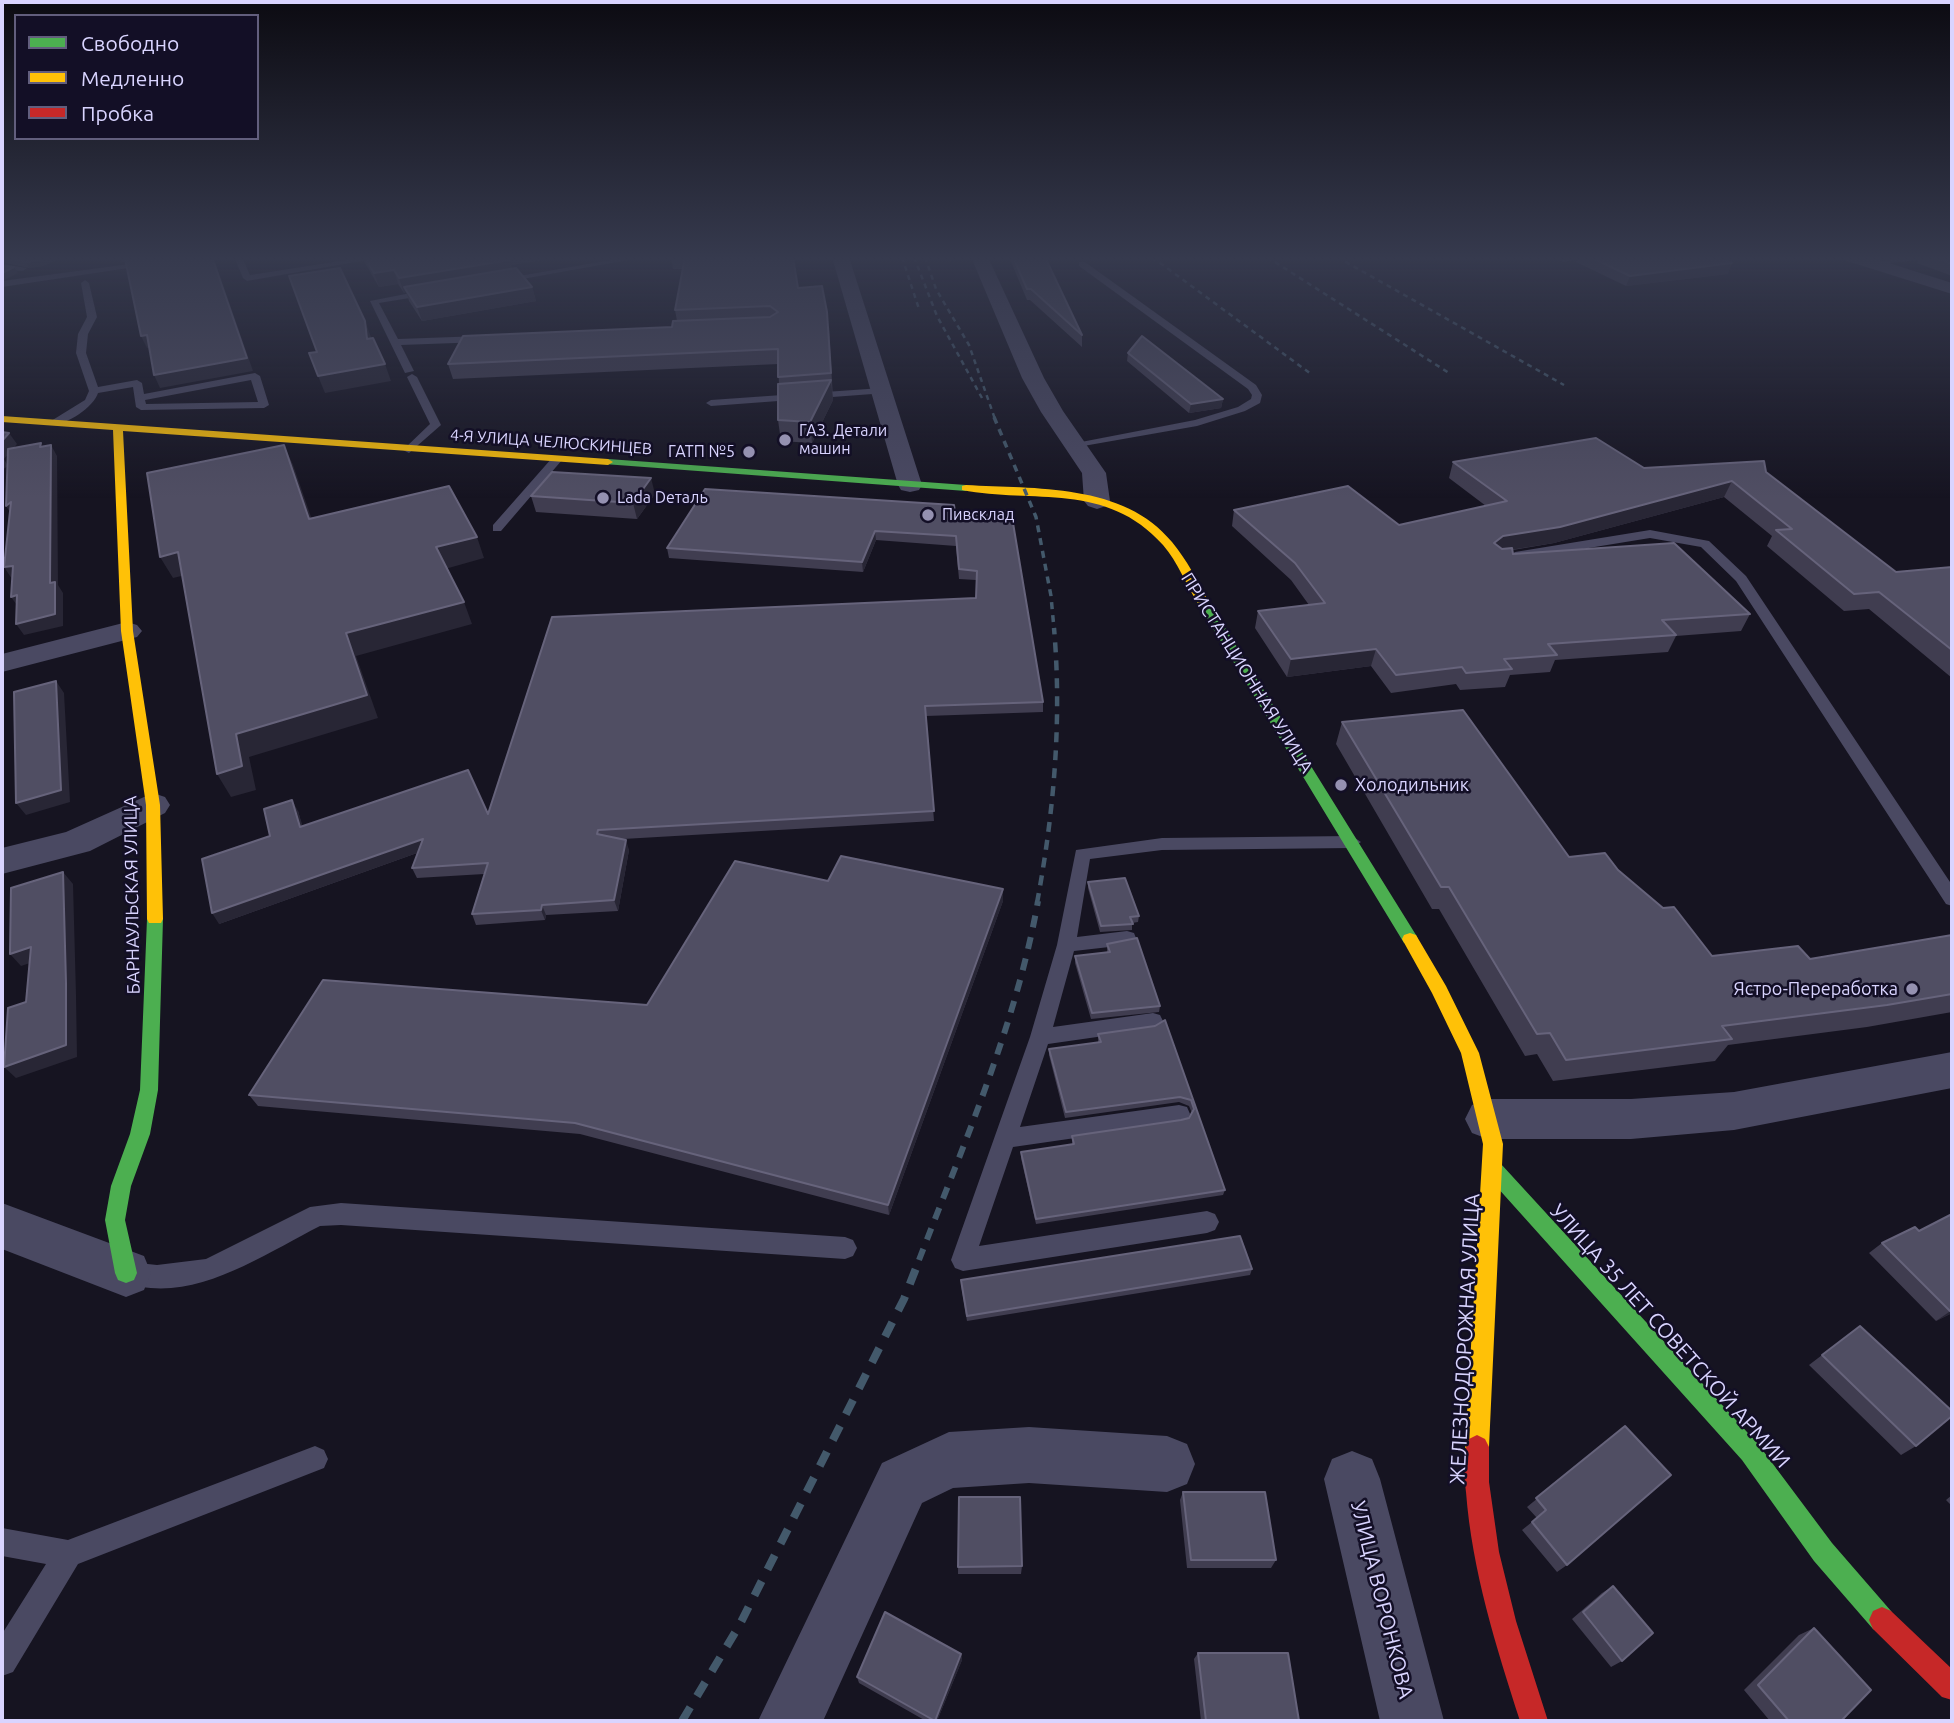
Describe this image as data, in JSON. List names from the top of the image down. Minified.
{"streets":{"main road":["4-Я УЛИЦА ЧЕЛЮСКИНЦЕВ","ПРИСТАНЦИОННАЯ УЛИЦА","БАРНАУЛЬСКАЯ УЛИЦА","УЛИЦА 35 ЛЕТ СОВЕТСКОЙ АРМИИ","ЖЕЛЕЗНОДОРОЖНАЯ УЛИЦА"],"street":["УЛИЦА ВОРОНКОВА"]},"crossings":[["4-Я УЛИЦА ЧЕЛЮСКИНЦЕВ","ПРИСТАНЦИОННАЯ УЛИЦА"],["4-Я УЛИЦА ЧЕЛЮСКИНЦЕВ","БАРНАУЛЬСКАЯ УЛИЦА"],["ПРИСТАНЦИОННАЯ УЛИЦА","ЖЕЛЕЗНОДОРОЖНАЯ УЛИЦА"],["УЛИЦА 35 ЛЕТ СОВЕТСКОЙ АРМИИ","ЖЕЛЕЗНОДОРОЖНАЯ УЛИЦА"]],"places":["ГАЗ. Детали машин","ГАТП №5","Lada Dеталь","Пивсклад","Холодильник","Ястро-Переработка"],"legend":["Свободно","Медленно","Пробка"]}
